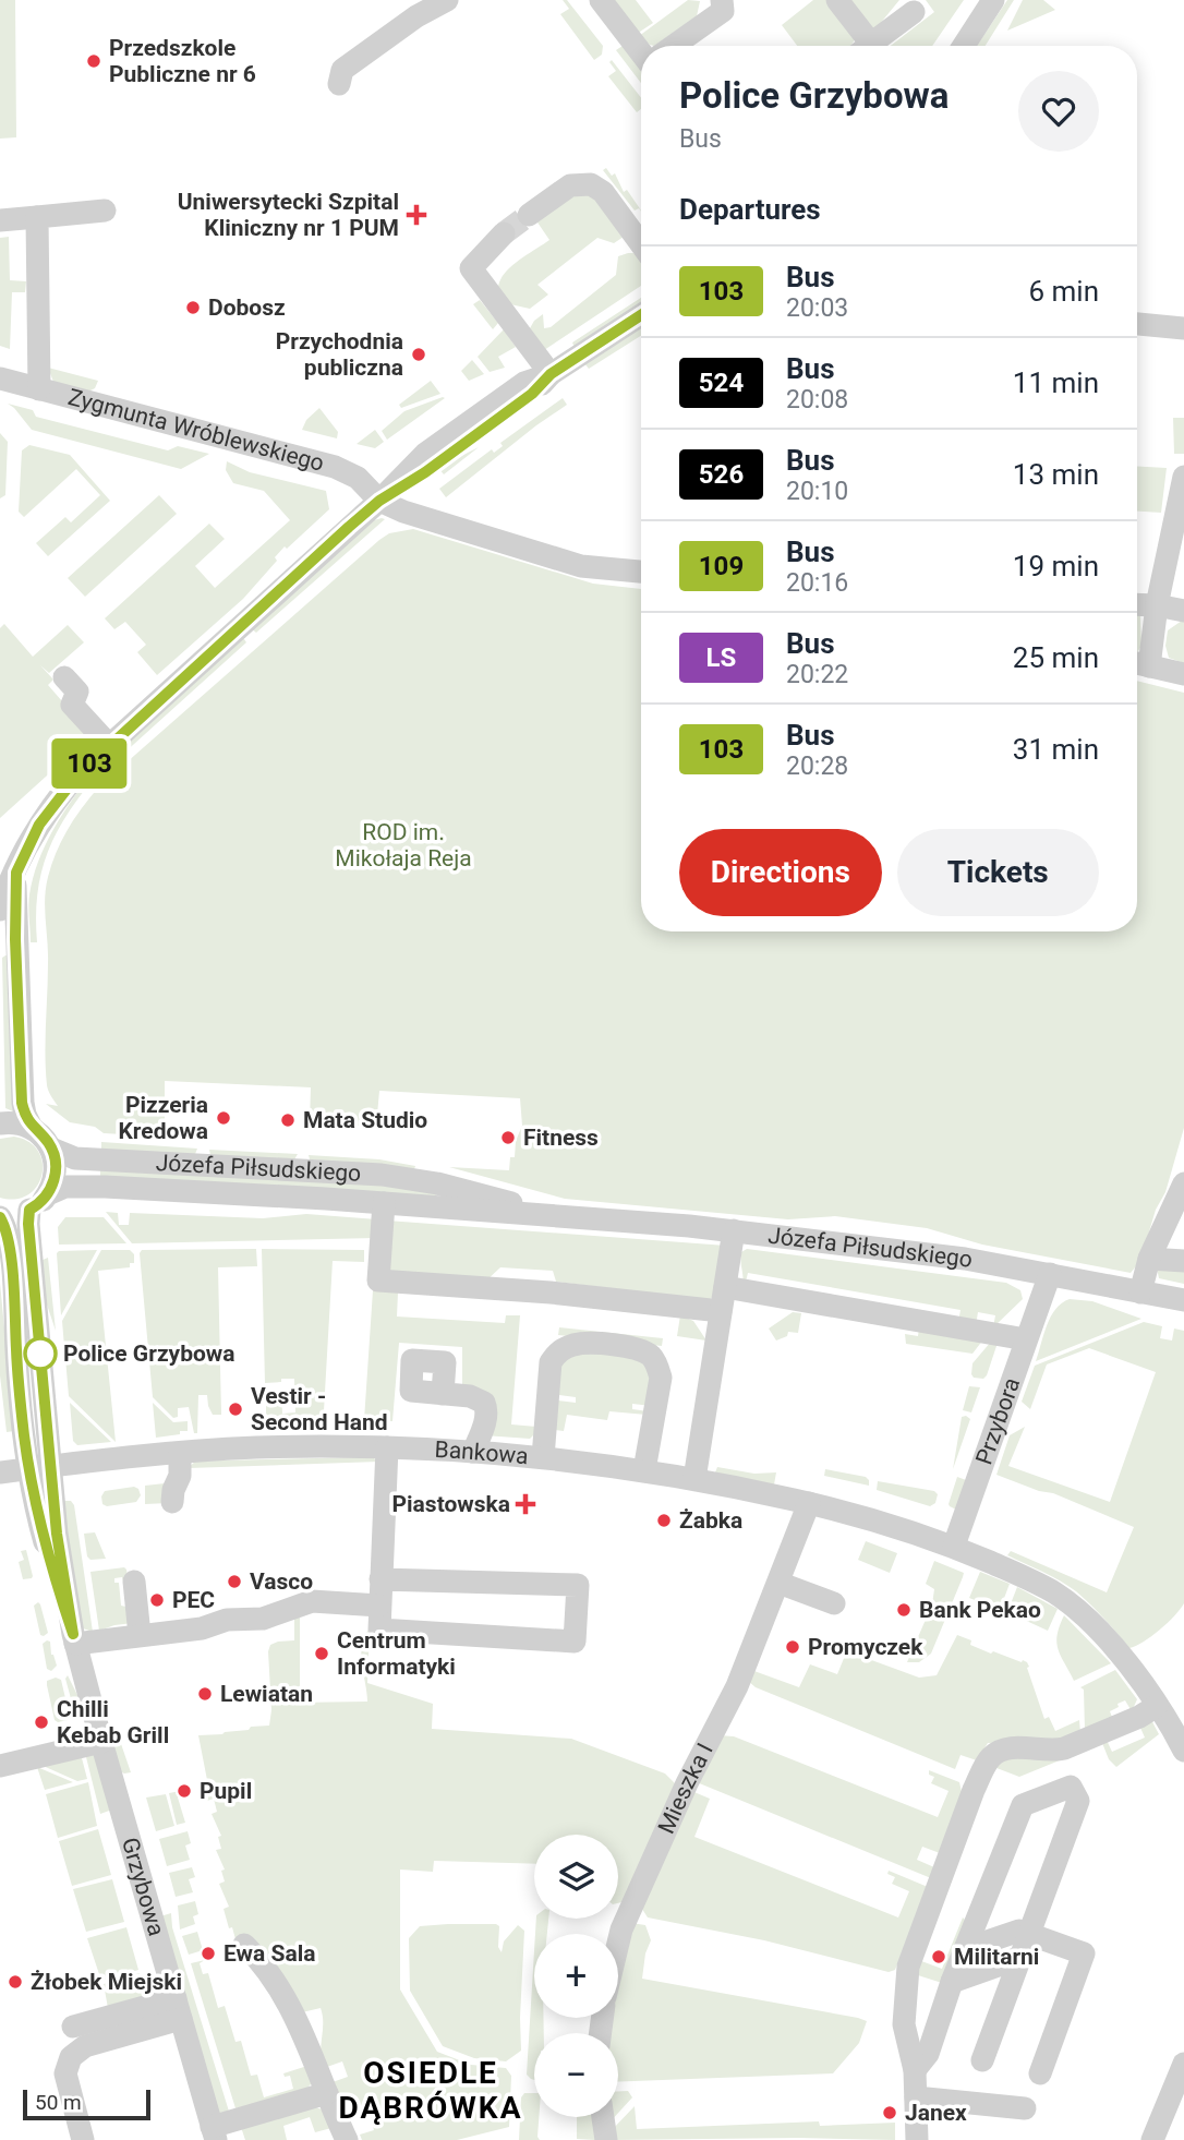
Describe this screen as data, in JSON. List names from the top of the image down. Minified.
{"streets":{"street":["Zygmunta Wróblewskiego","Józefa Piłsudskiego","Przybora","Bankowa","Mieszka I","Grzybowa"]},"crossings":[["Józefa Piłsudskiego","Przybora"],["Przybora","Bankowa"],["Bankowa","Mieszka I"],["Bankowa","Grzybowa"]],"districts":["OSIEDLE DĄBRÓWKA"],"parks":["ROD im. Mikołaja Reja"],"places":{"other":["Przedszkole Publiczne nr 6","Dobosz","Przychodnia publiczna","Pizzeria Kredowa","Mata Studio","Fitness","Police Grzybowa","Vestir - Second Hand","Żabka","Vasco","PEC","Bank Pekao","Promyczek","Centrum Informatyki","Lewiatan","Chilli Kebab Grill","Pupil","Ewa Sala","Militarni","Żłobek Miejski","Janex"],"health":["Uniwersytecki Szpital Kliniczny nr 1 PUM","Piastowska"]},"lines":["bus line 103"],"scale_bar":"50 m","page":{"on_map":"103","heading":[["Police Grzybowa","Bus"],"Departures"],"list":[{"mark":"103","name":"Bus","note":"20:03","value":"6 min"},{"mark":"524","name":"Bus","note":"20:08","value":"11 min"},{"mark":"526","name":"Bus","note":"20:10","value":"13 min"},{"mark":"109","name":"Bus","note":"20:16","value":"19 min"},{"mark":"LS","name":"Bus","note":"20:22","value":"25 min"},{"mark":"103","name":"Bus","note":"20:28","value":"31 min"}],"buttons":["Directions","Tickets"],"map_buttons":["+","−"],"scale":"50 m"}}
